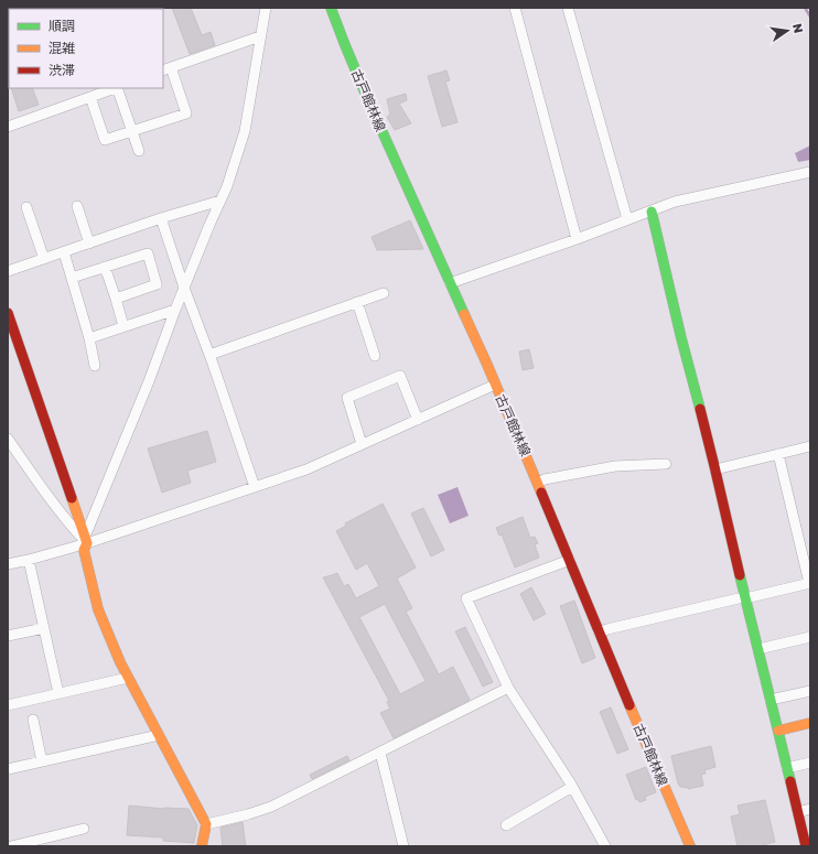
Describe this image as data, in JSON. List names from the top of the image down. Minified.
{"streets":{"street":["古戸館林線"]},"legend":["順調","混雑","渋滞"],"north":"right"}
